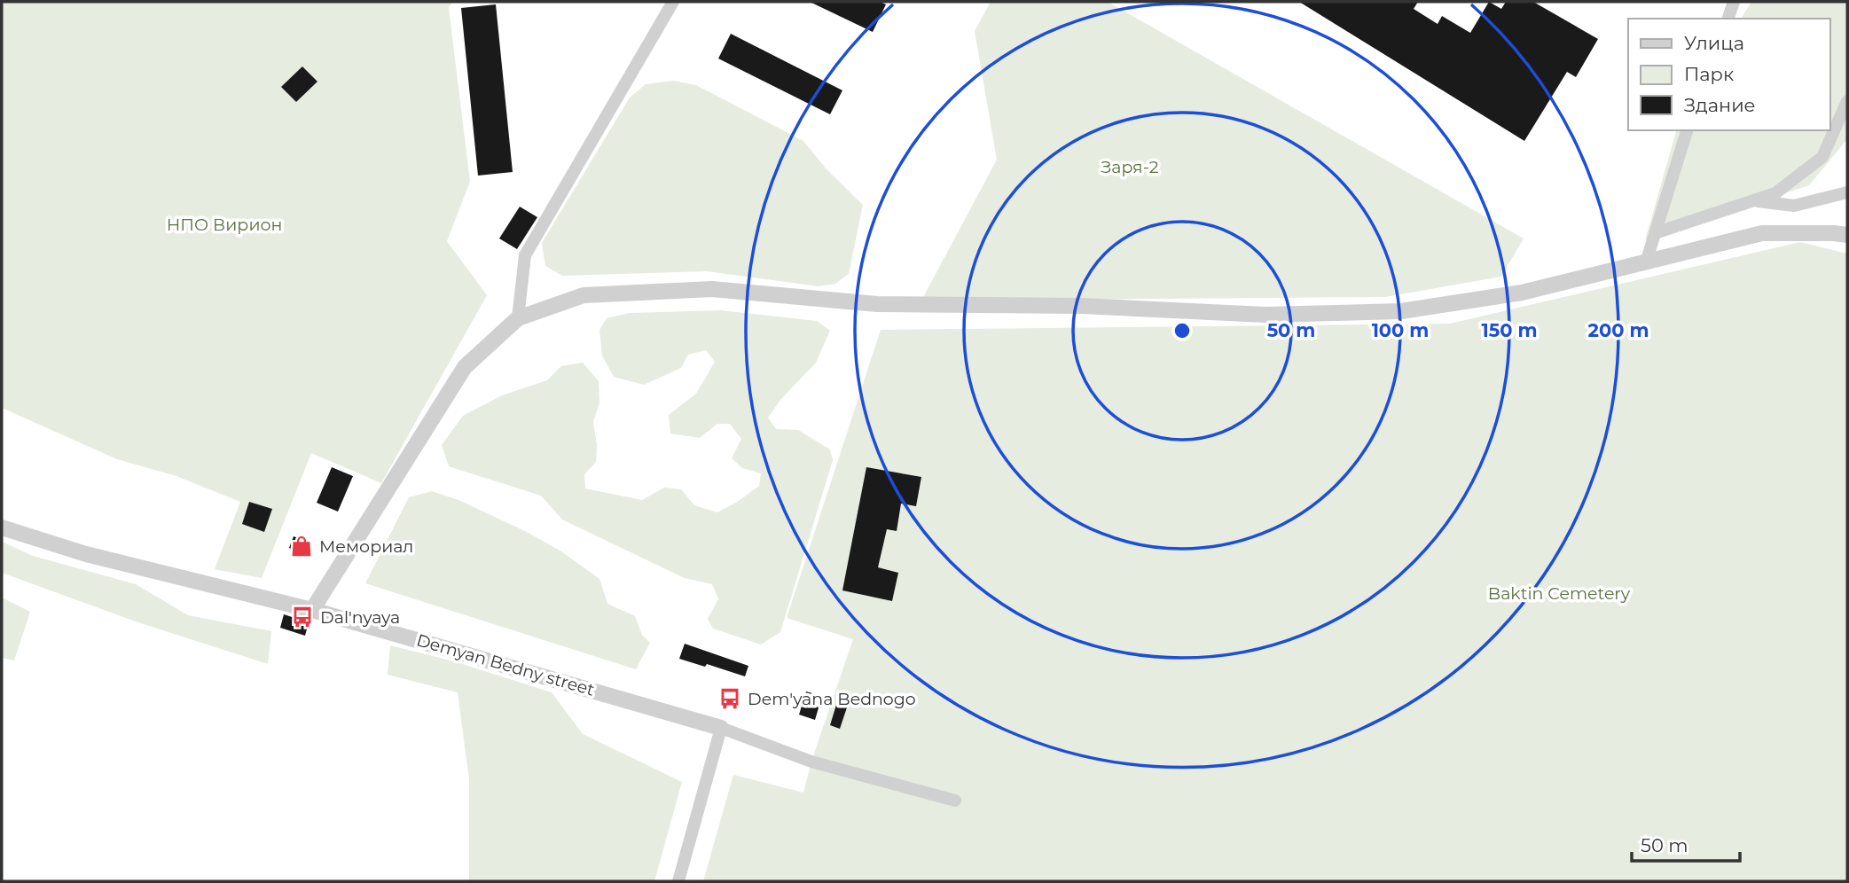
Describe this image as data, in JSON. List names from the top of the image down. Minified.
{"streets":{"street":["Demyan Bedny street"]},"parks":["Заря-2","НПО Вирион","Baktin Cemetery"],"places":{"shop":["Мемориал"],"bus stop":["Dal'nyaya","Dem'yana Bednogo"]},"legend":["Улица","Парк","Здание"],"scale_bar":"50 m","rings":["50 m","100 m","150 m","200 m"]}
